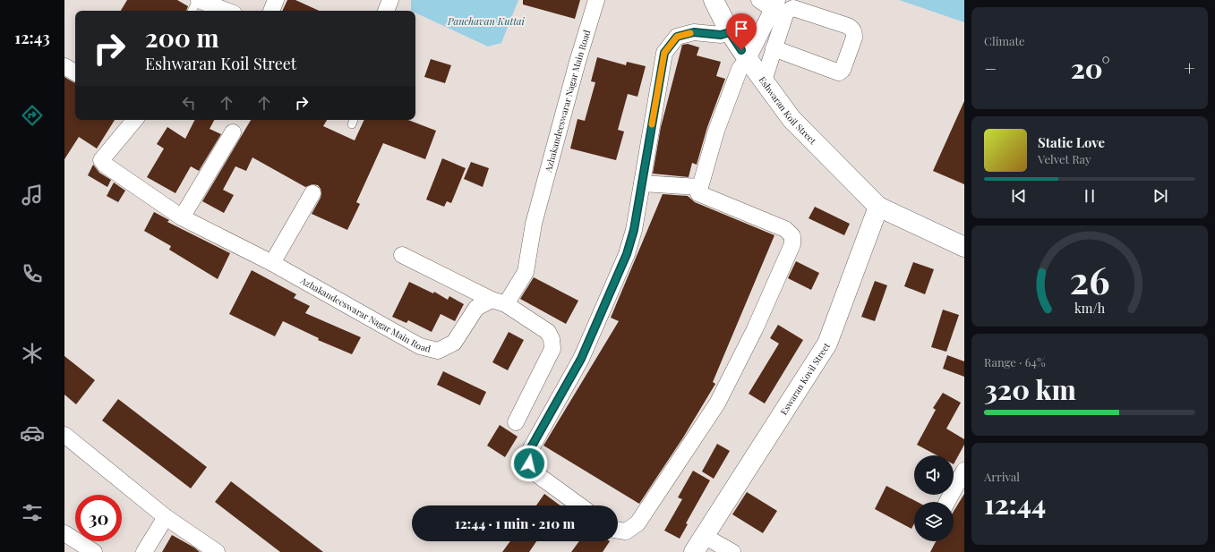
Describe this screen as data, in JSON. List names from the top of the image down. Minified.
{"streets":{"street":["Azhakandeeswarar Nagar Main Road","Eshwaran Koil Street","Eswaran Kovil Street"]},"crossings":[["Eshwaran Koil Street","Eswaran Kovil Street"]],"water":["Panchavan Kuttai"],"page":{"tabs":"12:43","tile":["Climate",["Range · 64%","320 km"],["Arrival","12:44"]],"turn":["200 m","Eshwaran Koil Street"],"heat":["−","20°","+"],"song":["Static Love","Velvet Ray"],"limit":"30","trip":"12:44 · 1 min · 210 m","gauge":["26","km/h"]}}
